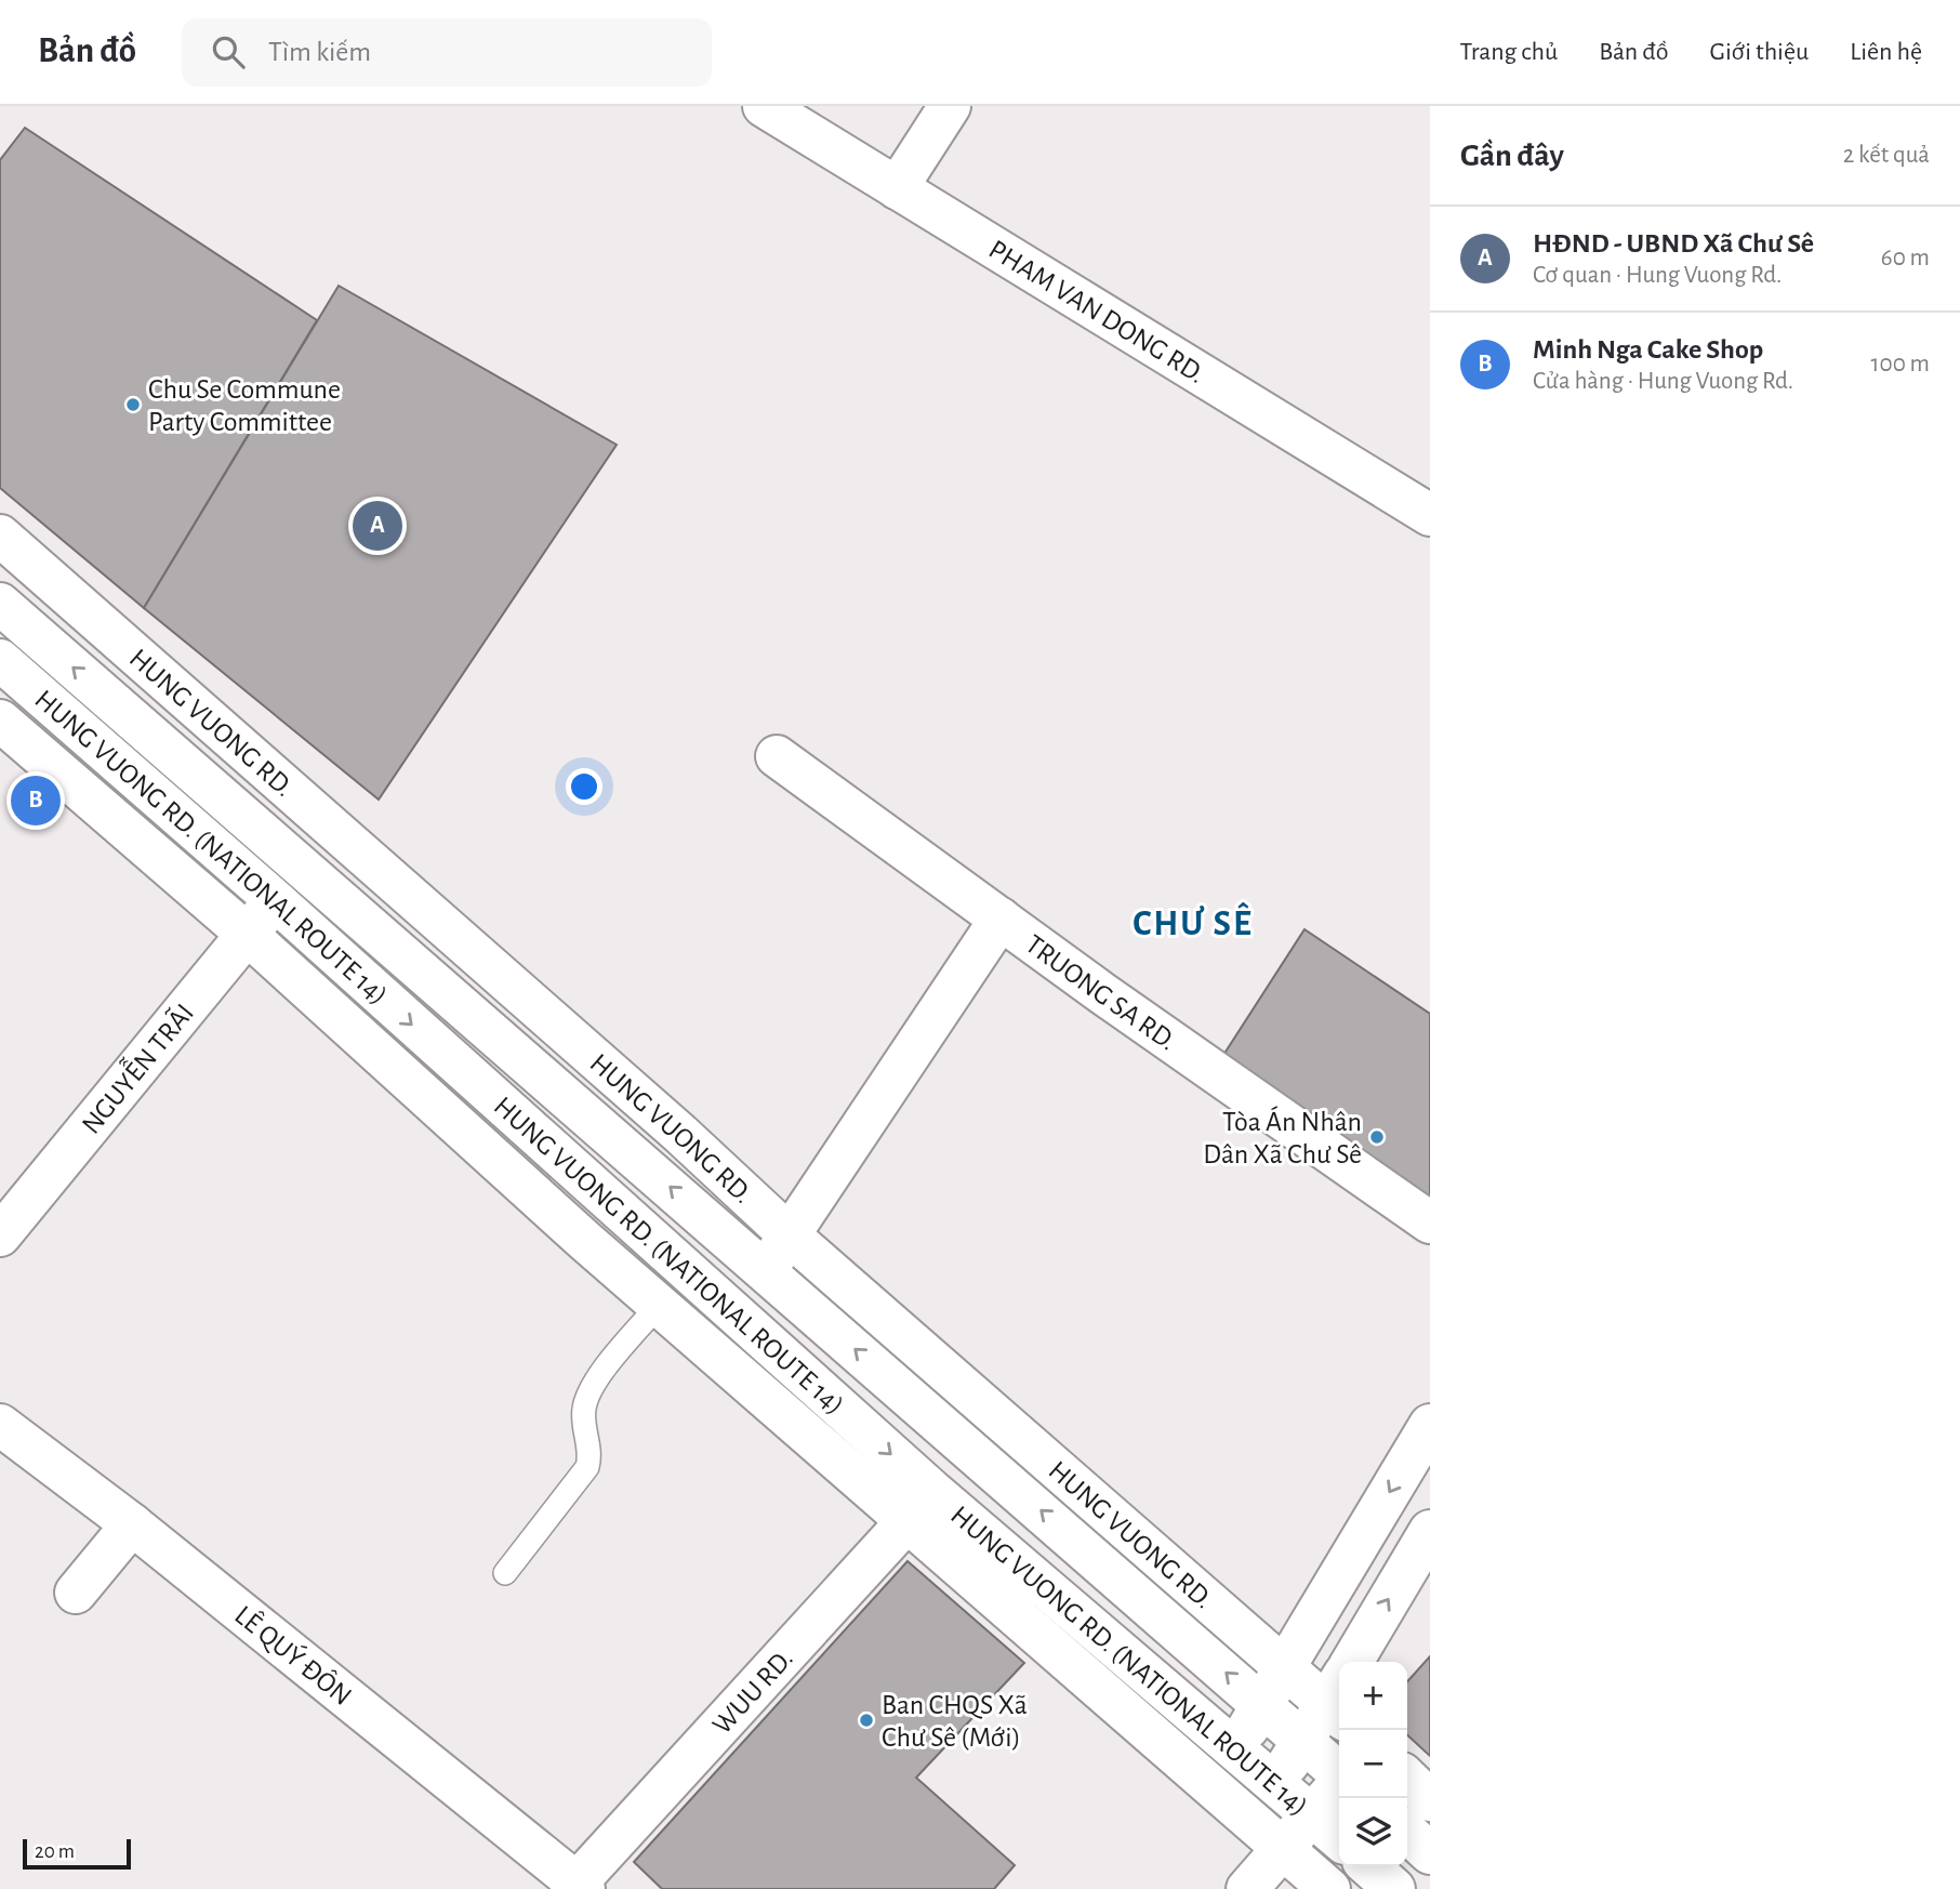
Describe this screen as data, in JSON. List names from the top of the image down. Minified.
{"streets":{"street":["PHAM VAN DONG RD.","HUNG VUONG RD.","HUNG VUONG RD. (NATIONAL ROUTE 14)","TRUONG SA RD.","NGUYỄN TRÃI","LÊ QUÝ ĐÔN","WUU RD."]},"crossings":[["HUNG VUONG RD. (NATIONAL ROUTE 14)","NGUYỄN TRÃI"],["HUNG VUONG RD. (NATIONAL ROUTE 14)","WUU RD."],["LÊ QUÝ ĐÔN","WUU RD."]],"districts":["CHƯ SÊ"],"places":["Chu Se Commune Party Committee","Tòa Án Nhân Dân Xã Chư Sê","Ban CHQS Xã Chư Sê (Mới)"],"scale_bar":"20 m","page":{"header":"Bản đồ","search":"Tìm kiếm","nav":["Trang chủ","Bản đồ","Giới thiệu","Liên hệ"],"heading":["Gần đây","2 kết quả"],"list":[{"mark":"A","name":"HĐND - UBND Xã Chư Sê","note":"Cơ quan · Hung Vuong Rd.","value":"60 m"},{"mark":"B","name":"Minh Nga Cake Shop","note":"Cửa hàng · Hung Vuong Rd.","value":"100 m"}],"pins":["A","B"],"map_buttons":["+","−"],"scale":"20 m"}}
